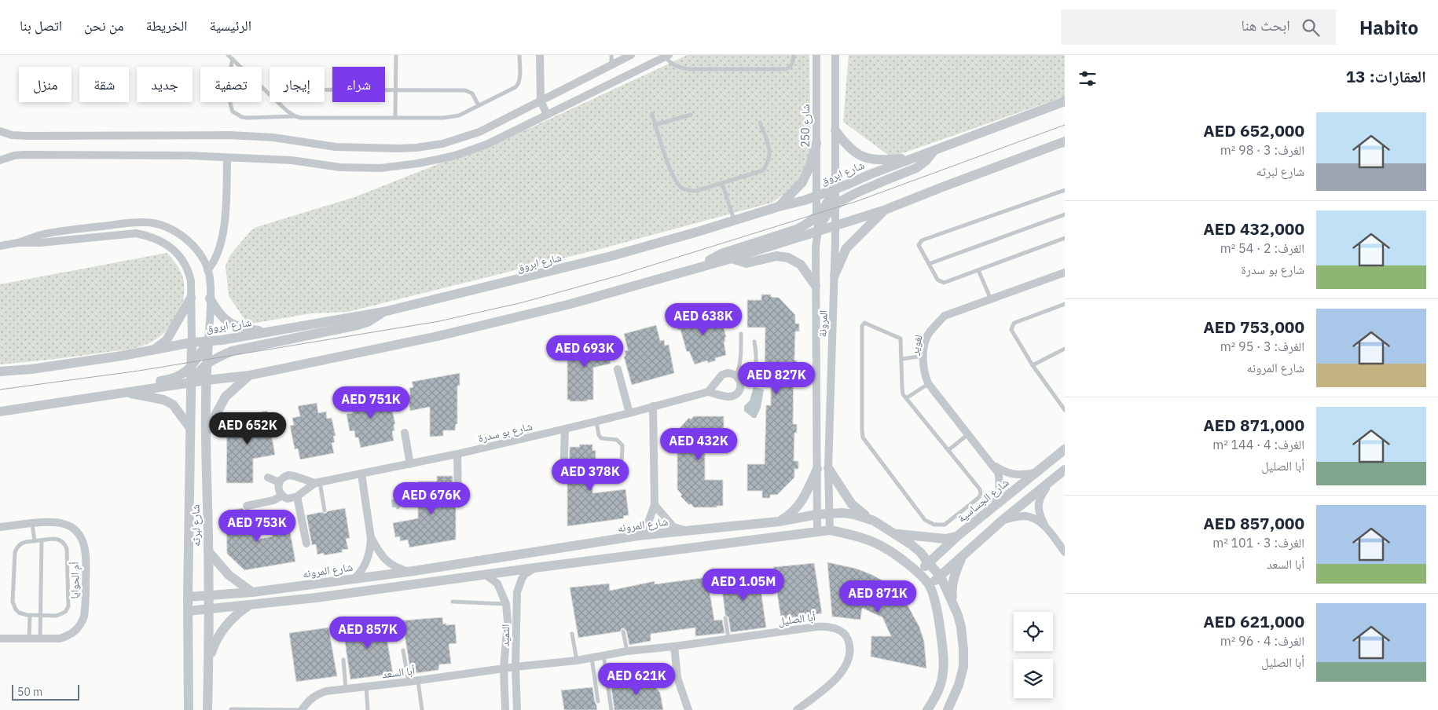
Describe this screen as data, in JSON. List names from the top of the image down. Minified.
{"streets":{"street":["شارع 250","شارع ابروق","المرونة","لغوير","شارع بو سدرة","شارع الجساسية","شارع المرونه","شارع لبرثه","أم الحوايا","أبا الصليل","الثميد","أبا السعد"]},"crossings":[["شارع 250","شارع ابروق"],["شارع 250","المرونة"],["شارع ابروق","المرونة"],["شارع ابروق","شارع لبرثه"],["المرونة","شارع المرونه"],["لغوير","شارع الجساسية"],["شارع الجساسية","شارع المرونه"],["شارع المرونه","شارع لبرثه"],["أبا الصليل","الثميد"],["أبا الصليل","أبا السعد"],["الثميد","أبا السعد"]],"scale_bar":"50 m","page":{"header":"Habito","search":"ابحث هنا","nav":["الرئيسية","الخريطة","من نحن","اتصل بنا"],"heading":"العقارات: 13","chip":["شراء","إيجار","تصفية","جديد","شقة","منزل"],"list":[{"name":"AED 652,000","note":"الغرف: 3 · 98 m² · شارع لبرثه"},{"name":"AED 432,000","note":"الغرف: 2 · 54 m² · شارع بو سدرة"},{"name":"AED 753,000","note":"الغرف: 3 · 95 m² · شارع المرونه"},{"name":"AED 871,000","note":"الغرف: 4 · 144 m² · أبا الصليل"},{"name":"AED 857,000","note":"الغرف: 3 · 101 m² · أبا السعد"},{"name":"AED 621,000","note":"الغرف: 4 · 96 m² · أبا الصليل"}],"price":["AED 638K","AED 693K","AED 827K","AED 751K","AED 652K","AED 432K","AED 378K","AED 676K","AED 753K","AED 1.05M","AED 871K","AED 857K","AED 621K"],"scale":"50 m"}}
